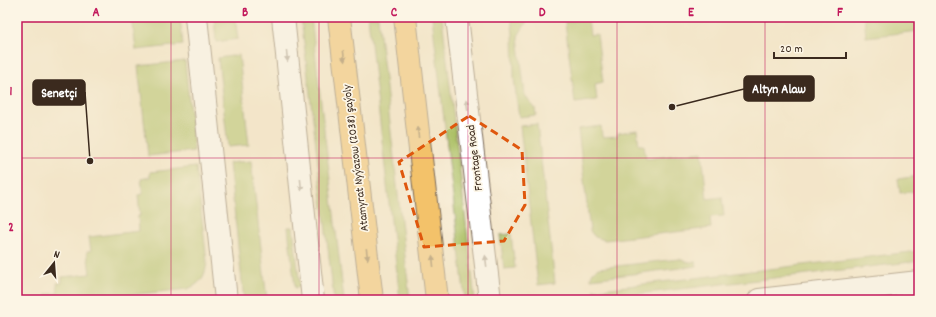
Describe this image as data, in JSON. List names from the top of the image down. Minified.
{"streets":{"main road":["Atamyrat Nyýazow (2038) şaýoly"],"street":["Frontage Road"]},"places":["Altyn Alaw","Senetçi"],"scale_bar":"20 m","north":"top","grid":{"columns":["A","B","C","D","E","F"],"rows":["1","2"]}}
